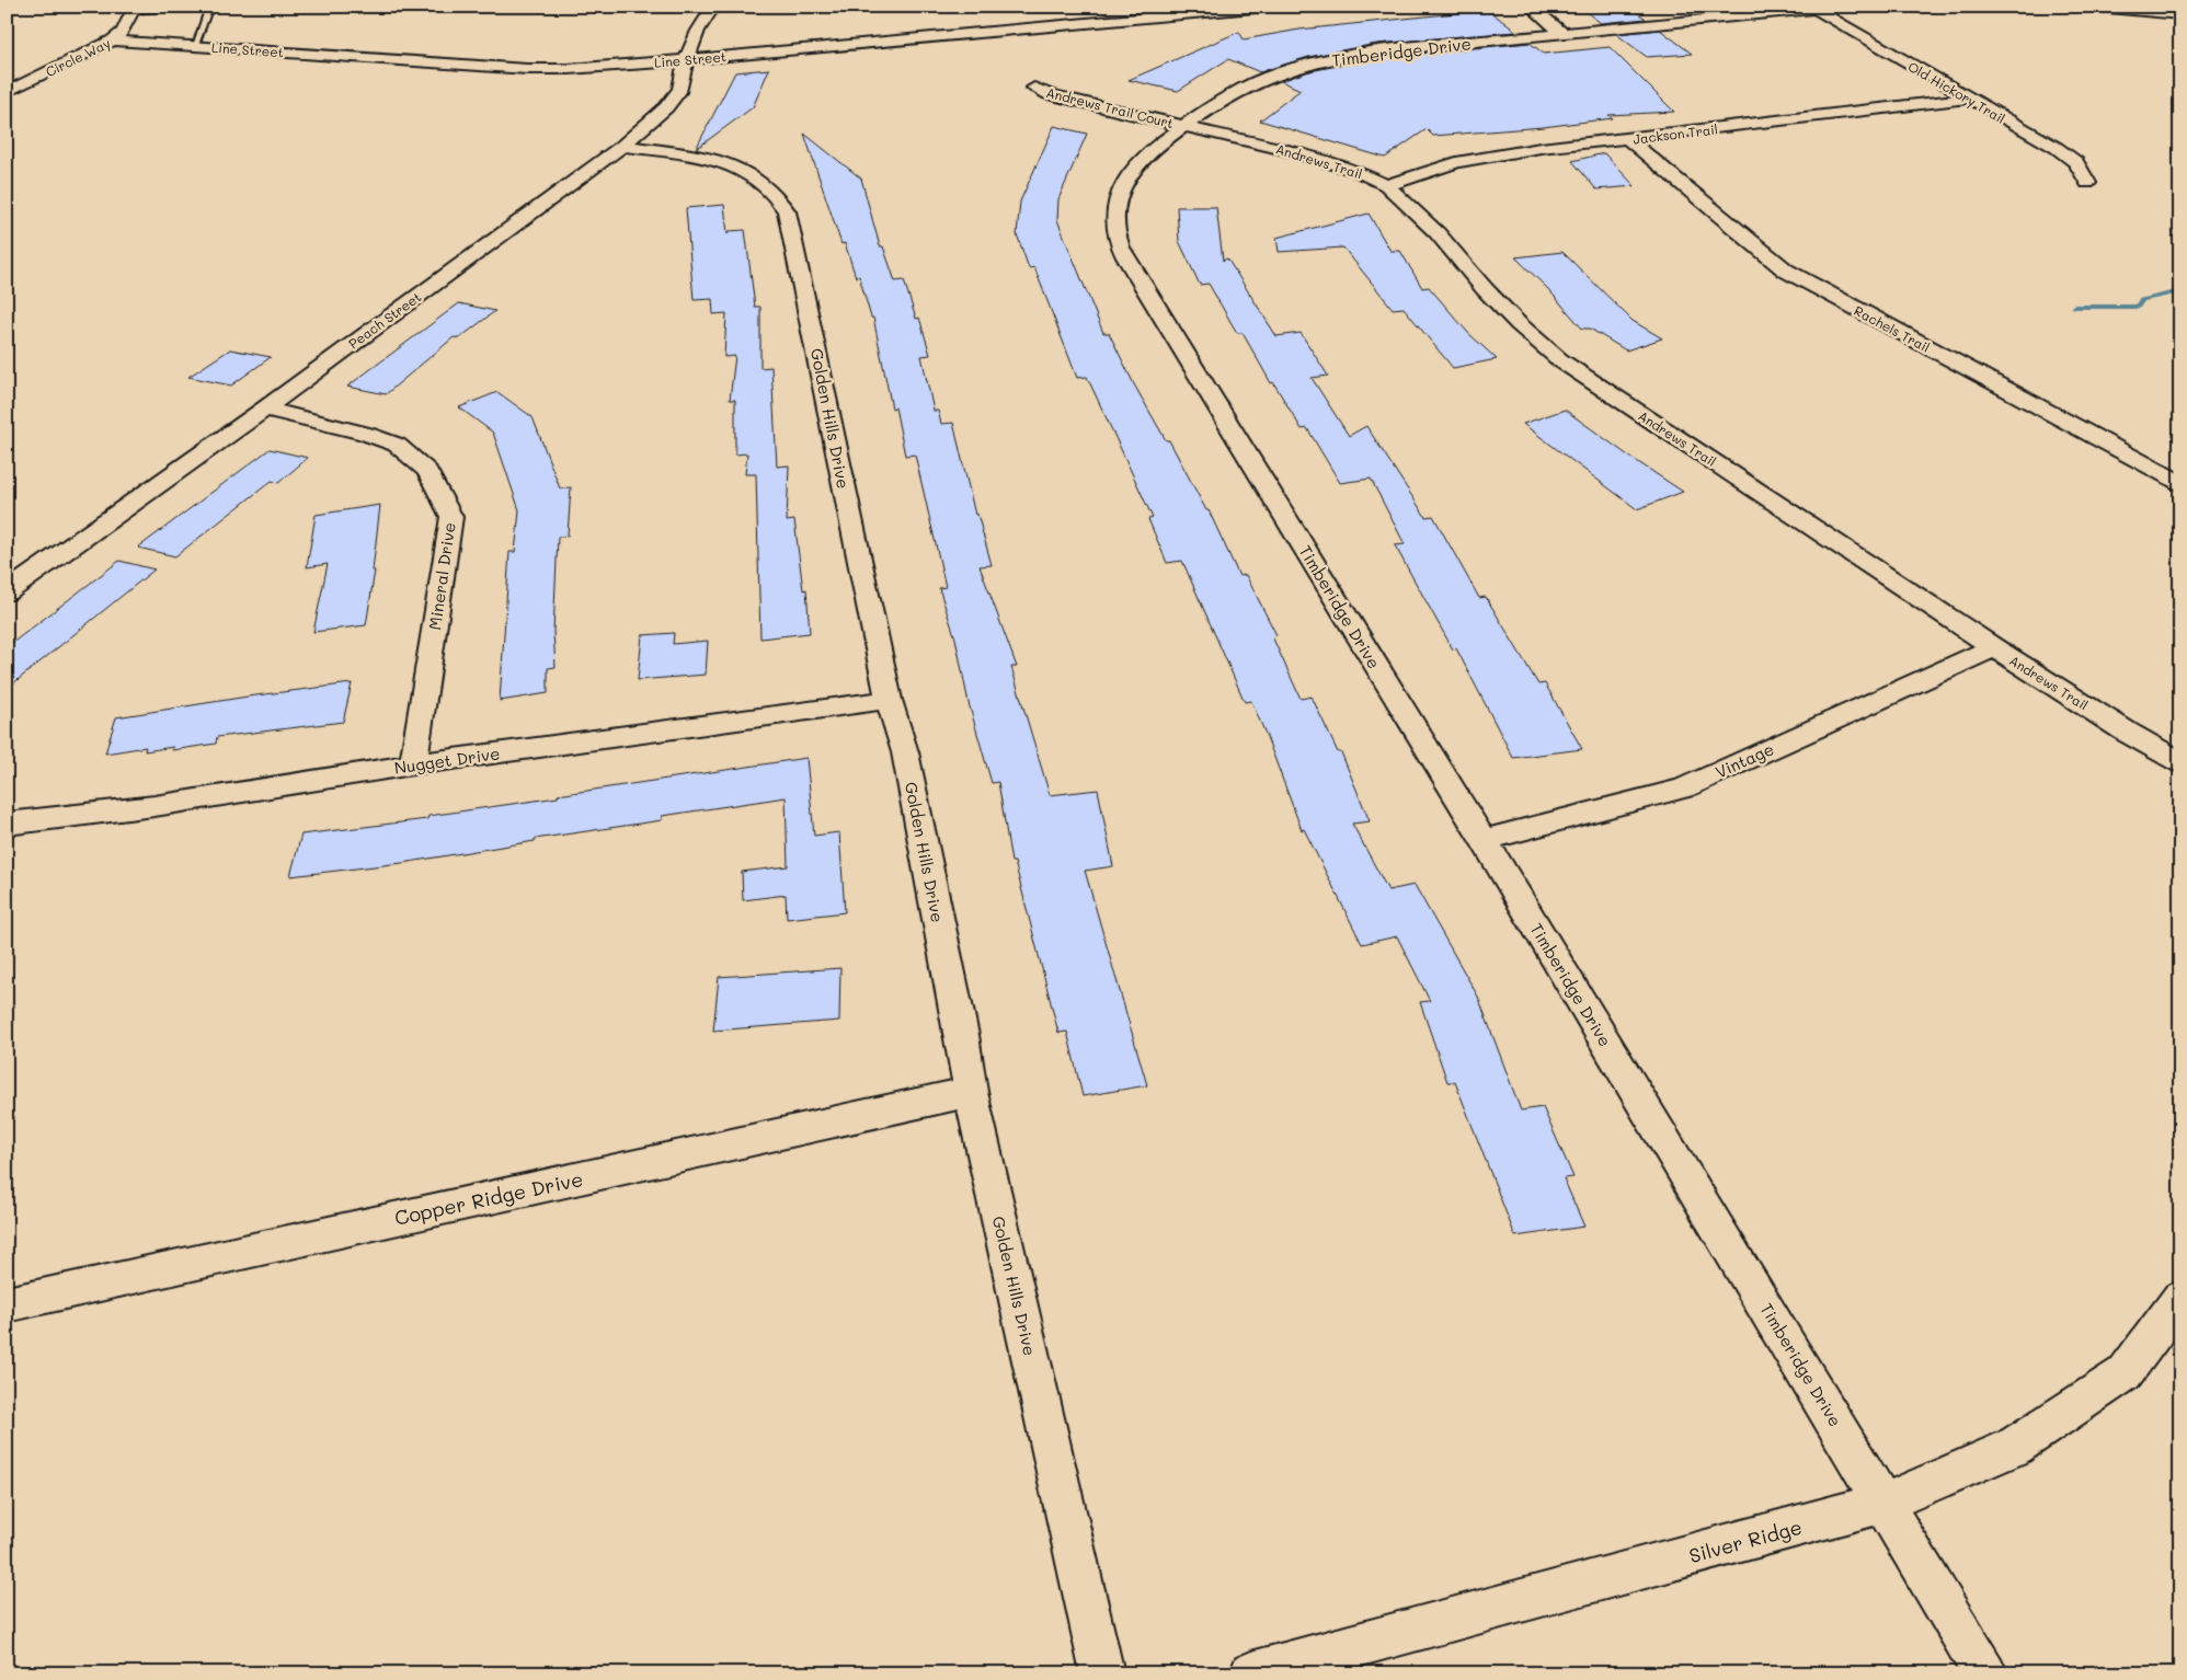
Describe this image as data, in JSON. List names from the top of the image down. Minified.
{"streets":{"street":["Line Street","Timberidge Drive","Circle Way","Old Hickory Trail","Andrews Trail Court","Jackson Trail","Andrews Trail","Peach Street","Rachels Trail","Golden Hills Drive","Mineral Drive","Nugget Drive","Vintage","Copper Ridge Drive","Silver Ridge"]},"crossings":[["Line Street","Circle Way"],["Line Street","Peach Street"],["Timberidge Drive","Old Hickory Trail"],["Timberidge Drive","Andrews Trail Court"],["Timberidge Drive","Andrews Trail"],["Timberidge Drive","Vintage"],["Timberidge Drive","Silver Ridge"],["Old Hickory Trail","Jackson Trail"],["Andrews Trail Court","Andrews Trail"],["Jackson Trail","Andrews Trail"],["Jackson Trail","Rachels Trail"],["Andrews Trail","Vintage"],["Peach Street","Golden Hills Drive"],["Peach Street","Mineral Drive"],["Golden Hills Drive","Nugget Drive"],["Golden Hills Drive","Copper Ridge Drive"],["Mineral Drive","Nugget Drive"]]}
